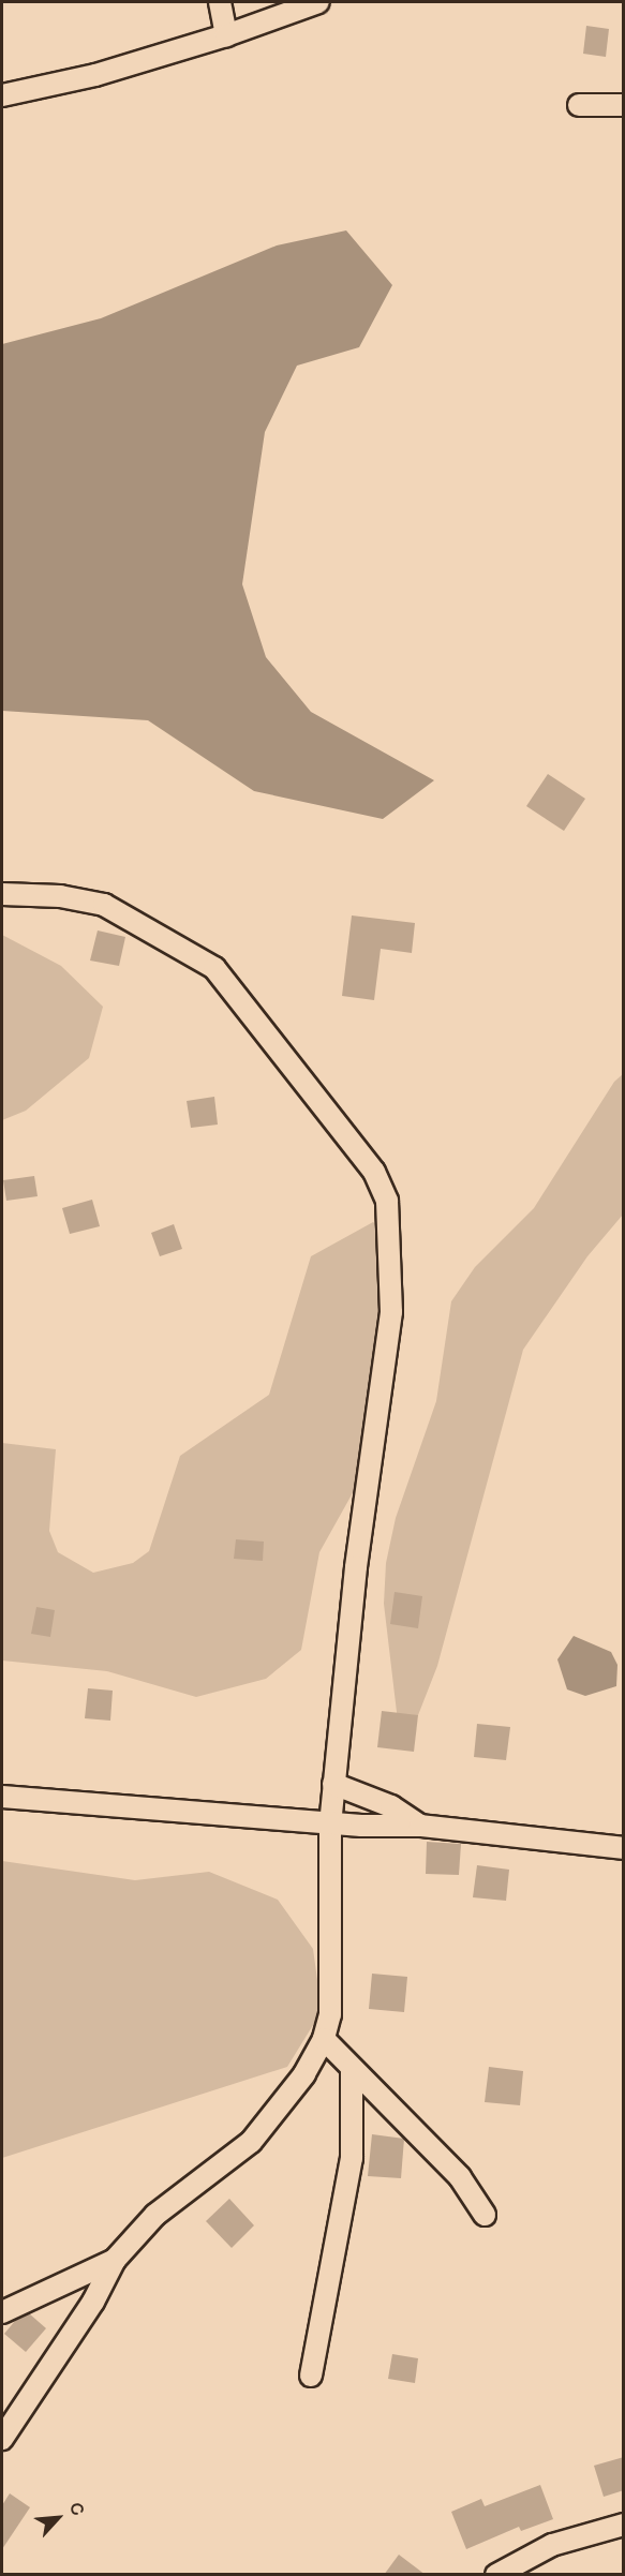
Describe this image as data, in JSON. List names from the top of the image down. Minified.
{"north":"top right"}
